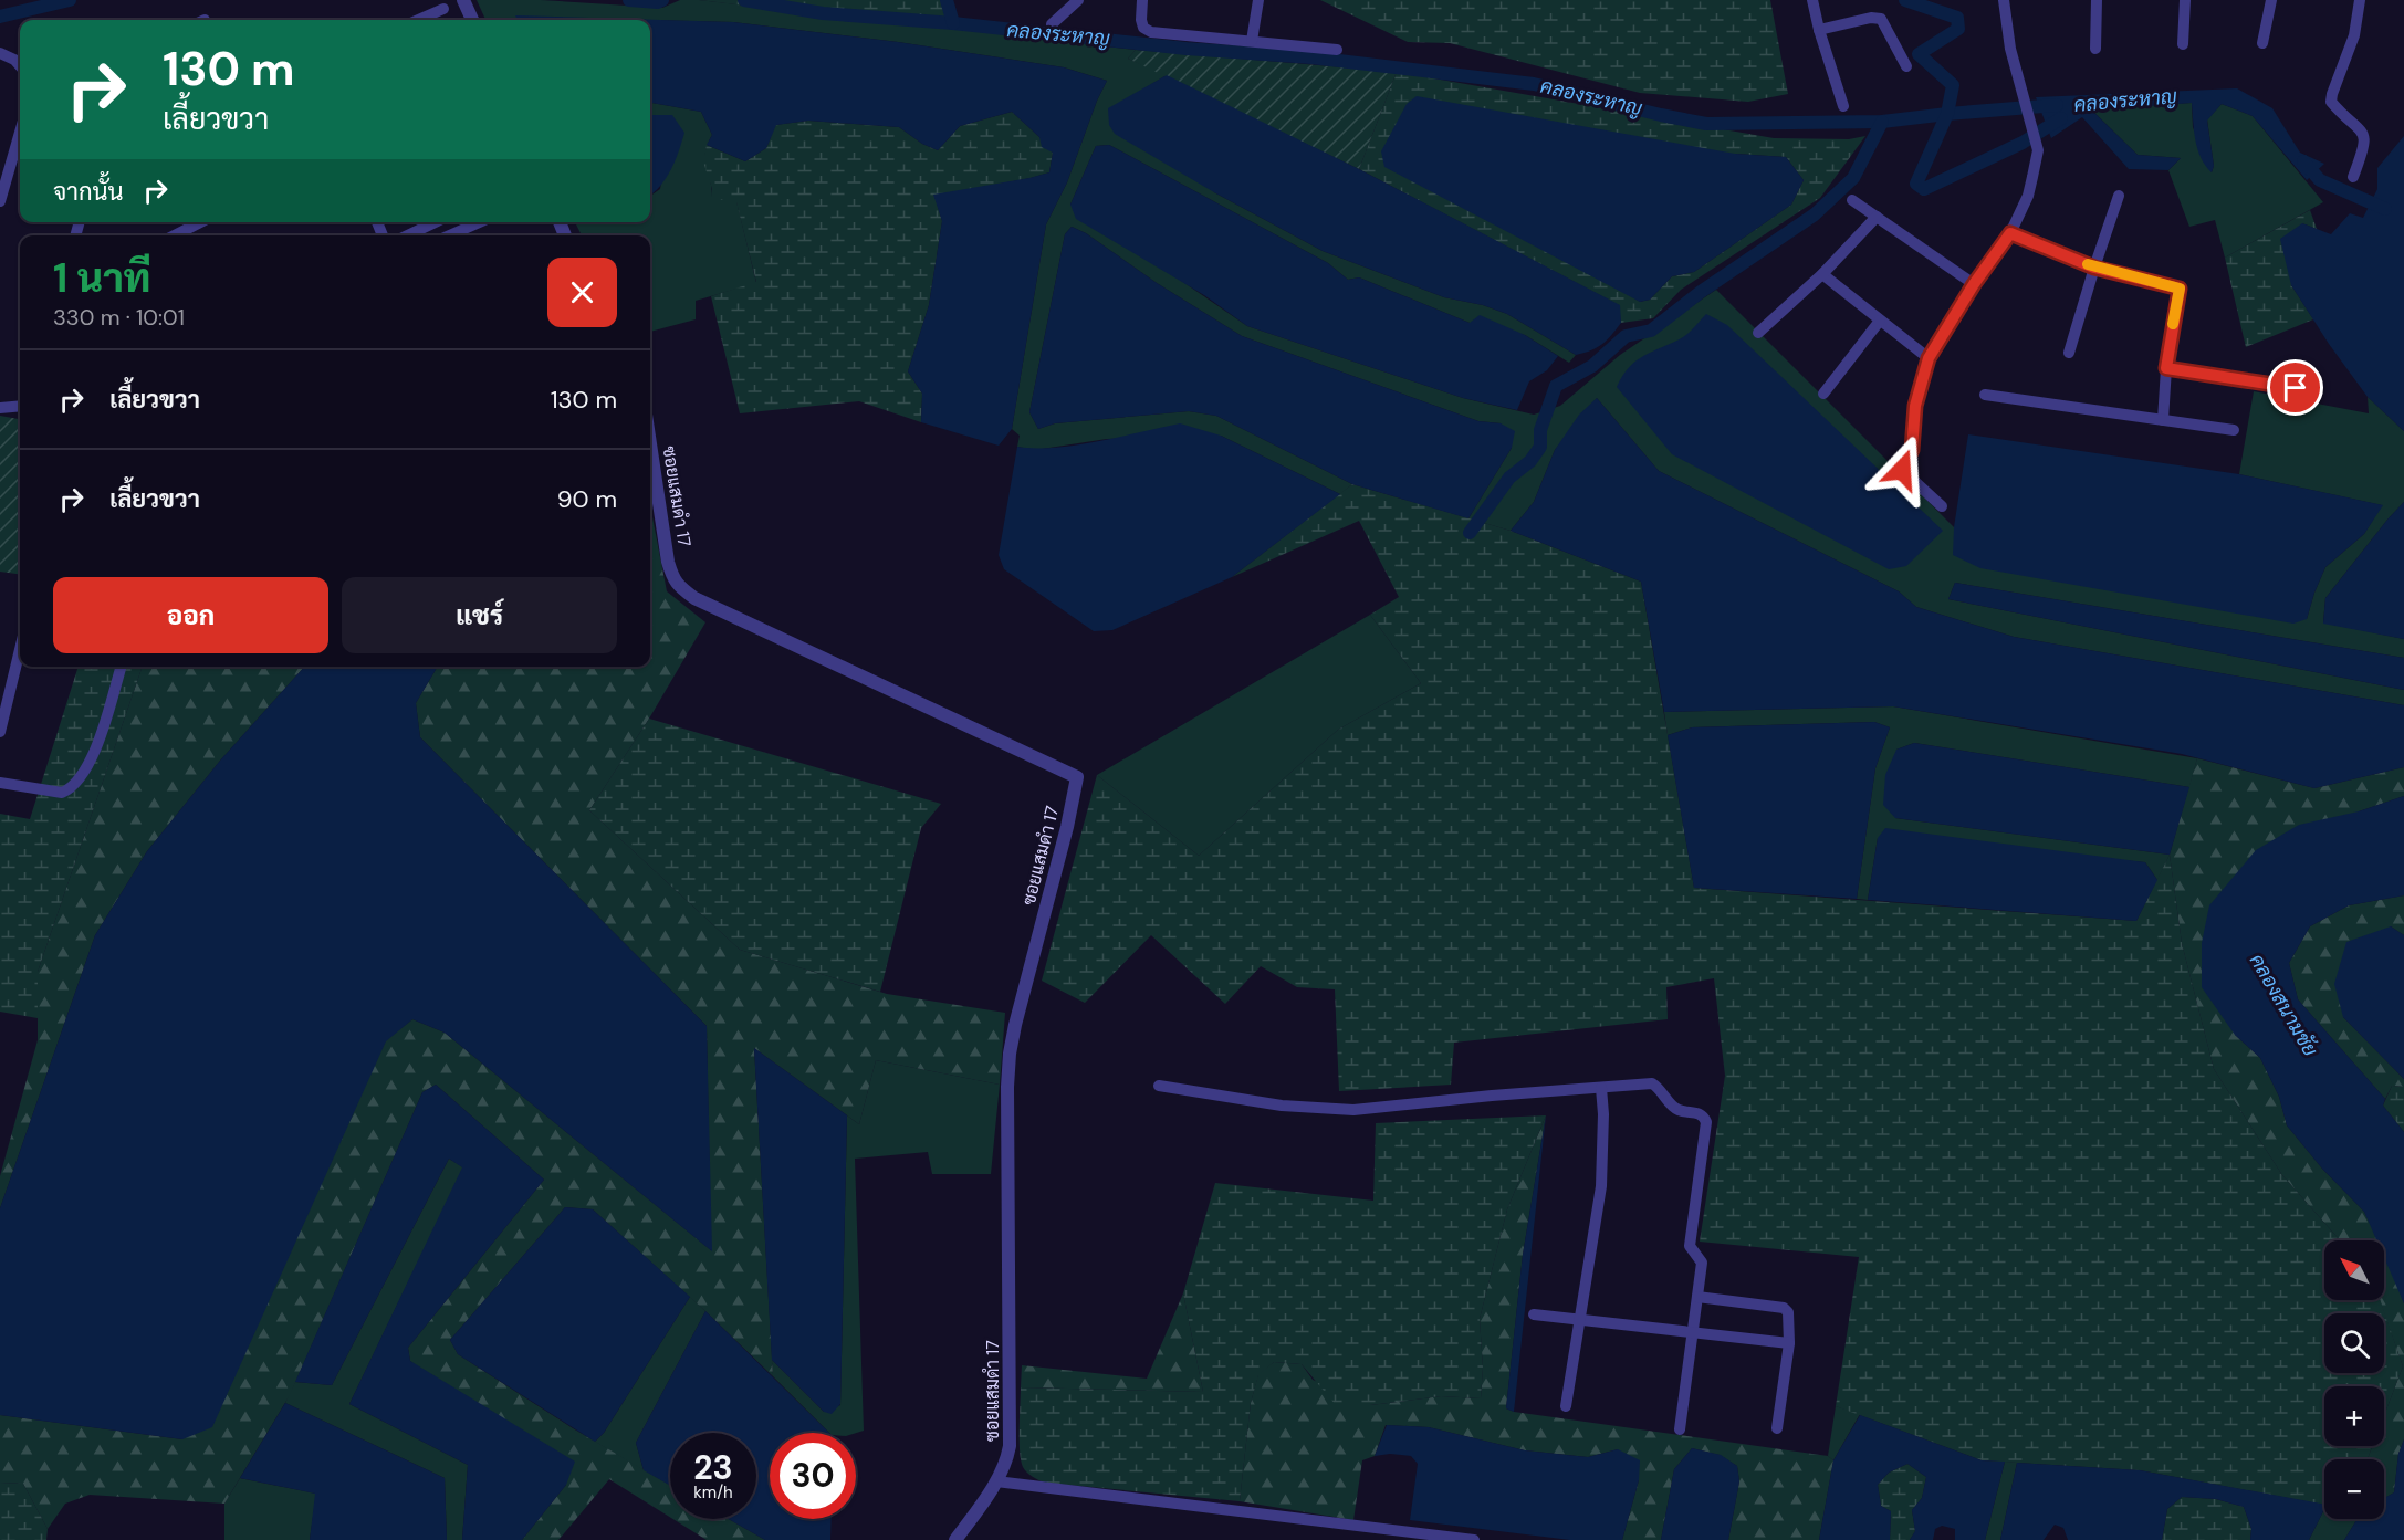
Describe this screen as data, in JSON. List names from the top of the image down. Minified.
{"streets":{"street":["ซอยแสมดำ 17"]},"water":["คลองระหาญ","คลองสนามชัย"],"north":"top left","page":{"turn":["130 m","เลี้ยวขวา"],"then":"จากนั้น","heading":["1 นาที","330 m · 10:01"],"list":[{"name":"เลี้ยวขวา","value":"130 m"},{"name":"เลี้ยวขวา","value":"90 m"}],"buttons":["ออก","แชร์"],"map_buttons":["+","−"],"speed":"23 km/h","limit":"30"}}
